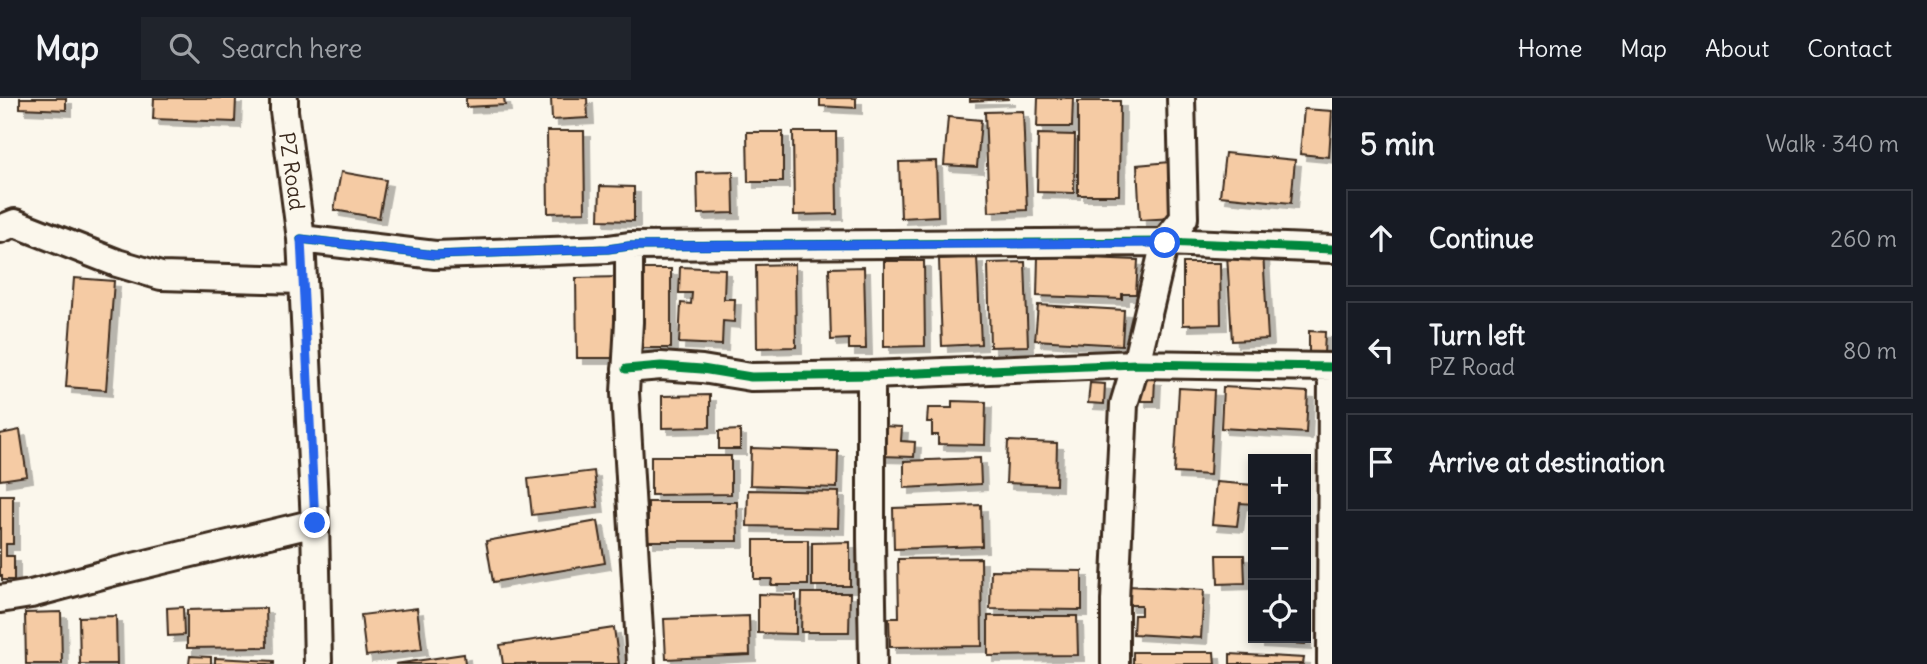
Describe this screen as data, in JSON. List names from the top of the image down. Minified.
{"streets":{"street":["PZ Road"]},"page":{"header":"Map","search":"Search here","nav":["Home","Map","About","Contact"],"heading":["5 min","Walk · 340 m"],"list":[["Continue","260 m"],["Turn left","PZ Road","80 m"],"Arrive at destination"],"map_buttons":["+","−"]}}
